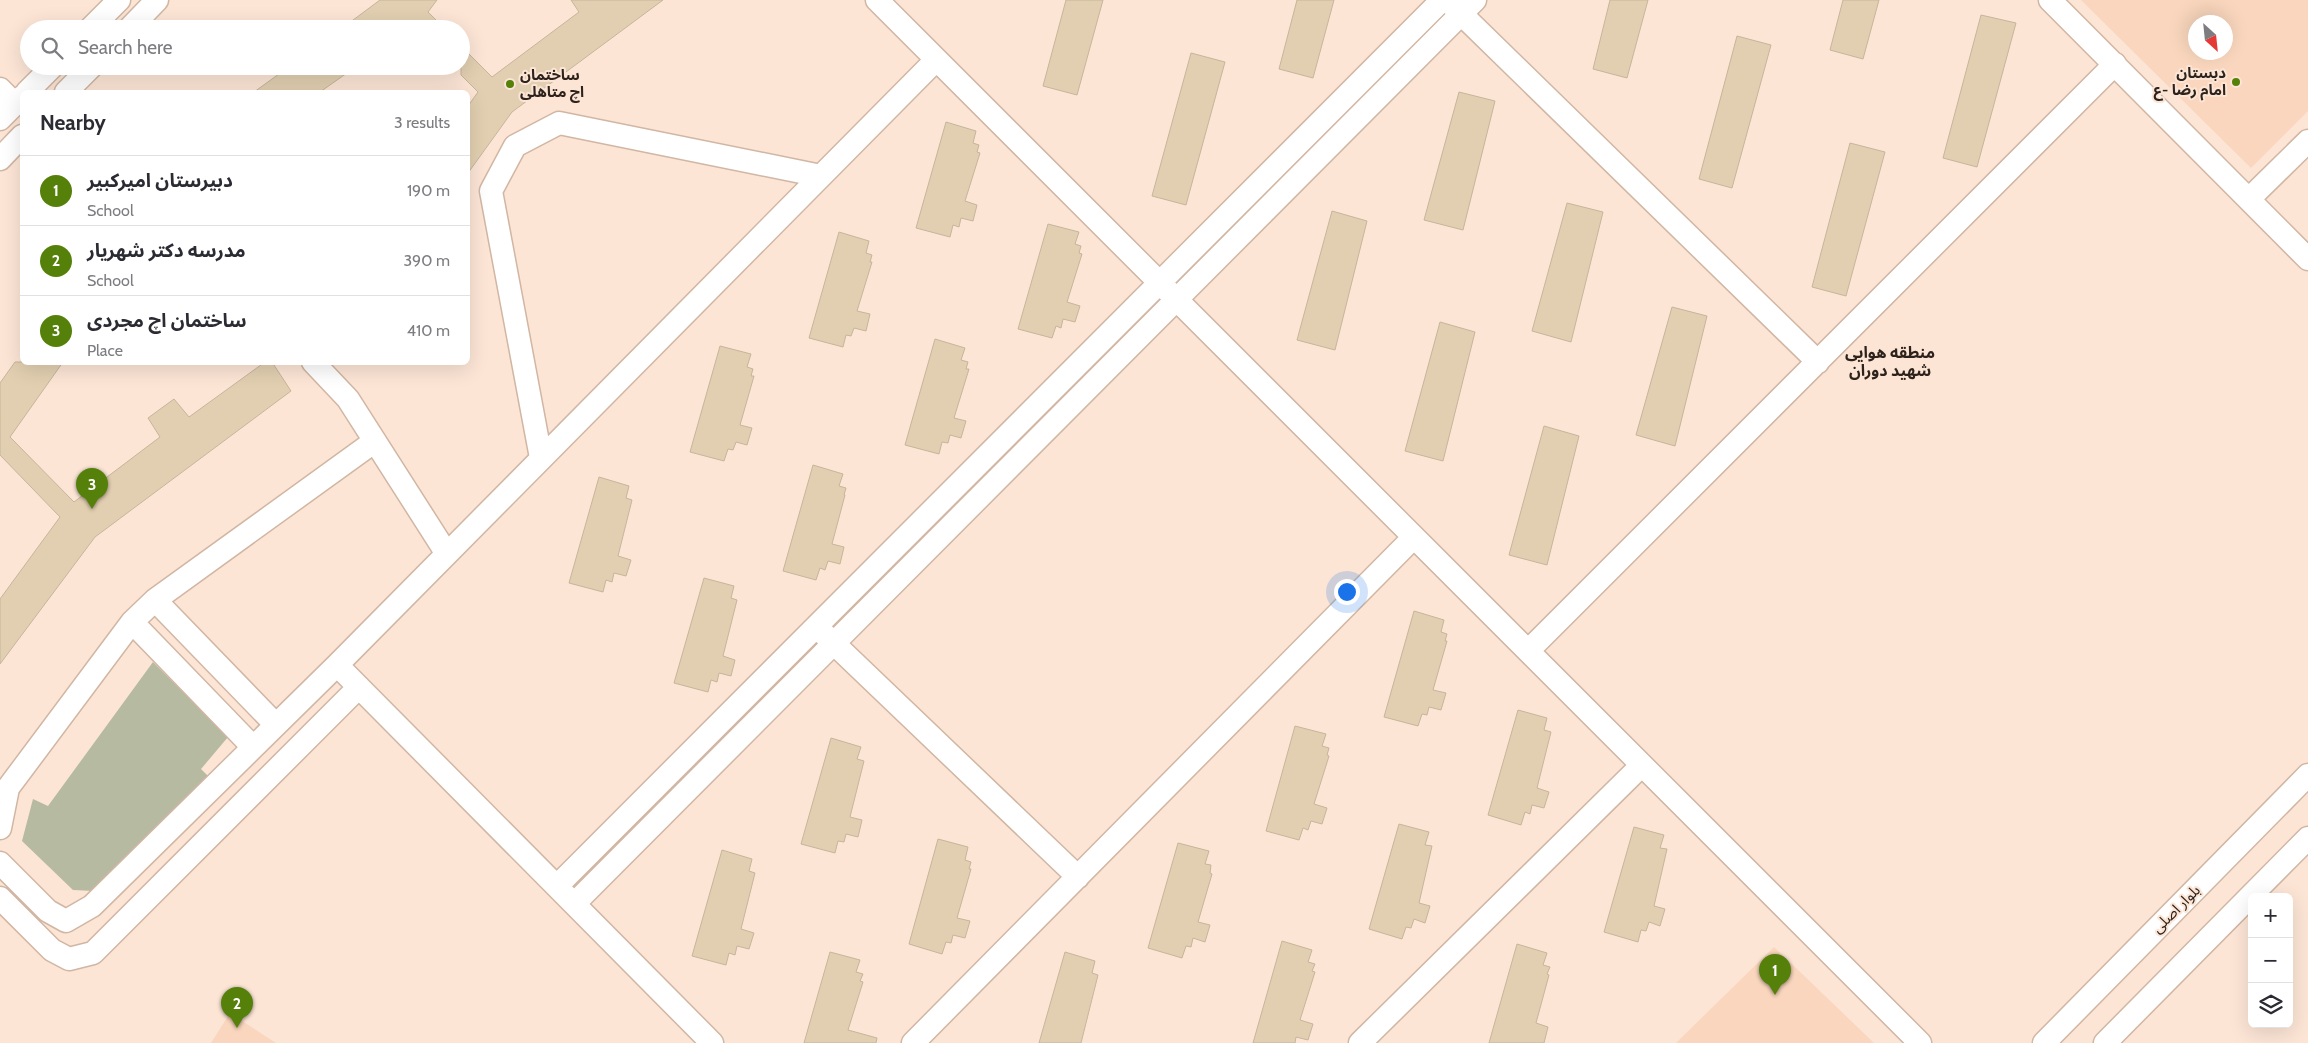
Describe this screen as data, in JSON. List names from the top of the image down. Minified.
{"streets":{"street":["بلوار اصلی"]},"districts":["منطقه هوایی شهید دوران"],"places":["دبستان امام رضا -ع","ساختمان اچ متاهلی"],"north":"bottom right","page":{"search":"Search here","heading":["Nearby","3 results"],"list":[{"mark":"1","name":"دبیرستان امیرکبیر","note":"School","value":"190 m"},{"mark":"2","name":"مدرسه دکتر شهریار","note":"School","value":"390 m"},{"mark":"3","name":"ساختمان اچ مجردی","note":"Place","value":"410 m"}],"pins":["3","1","2"],"map_buttons":["+","−"]}}
